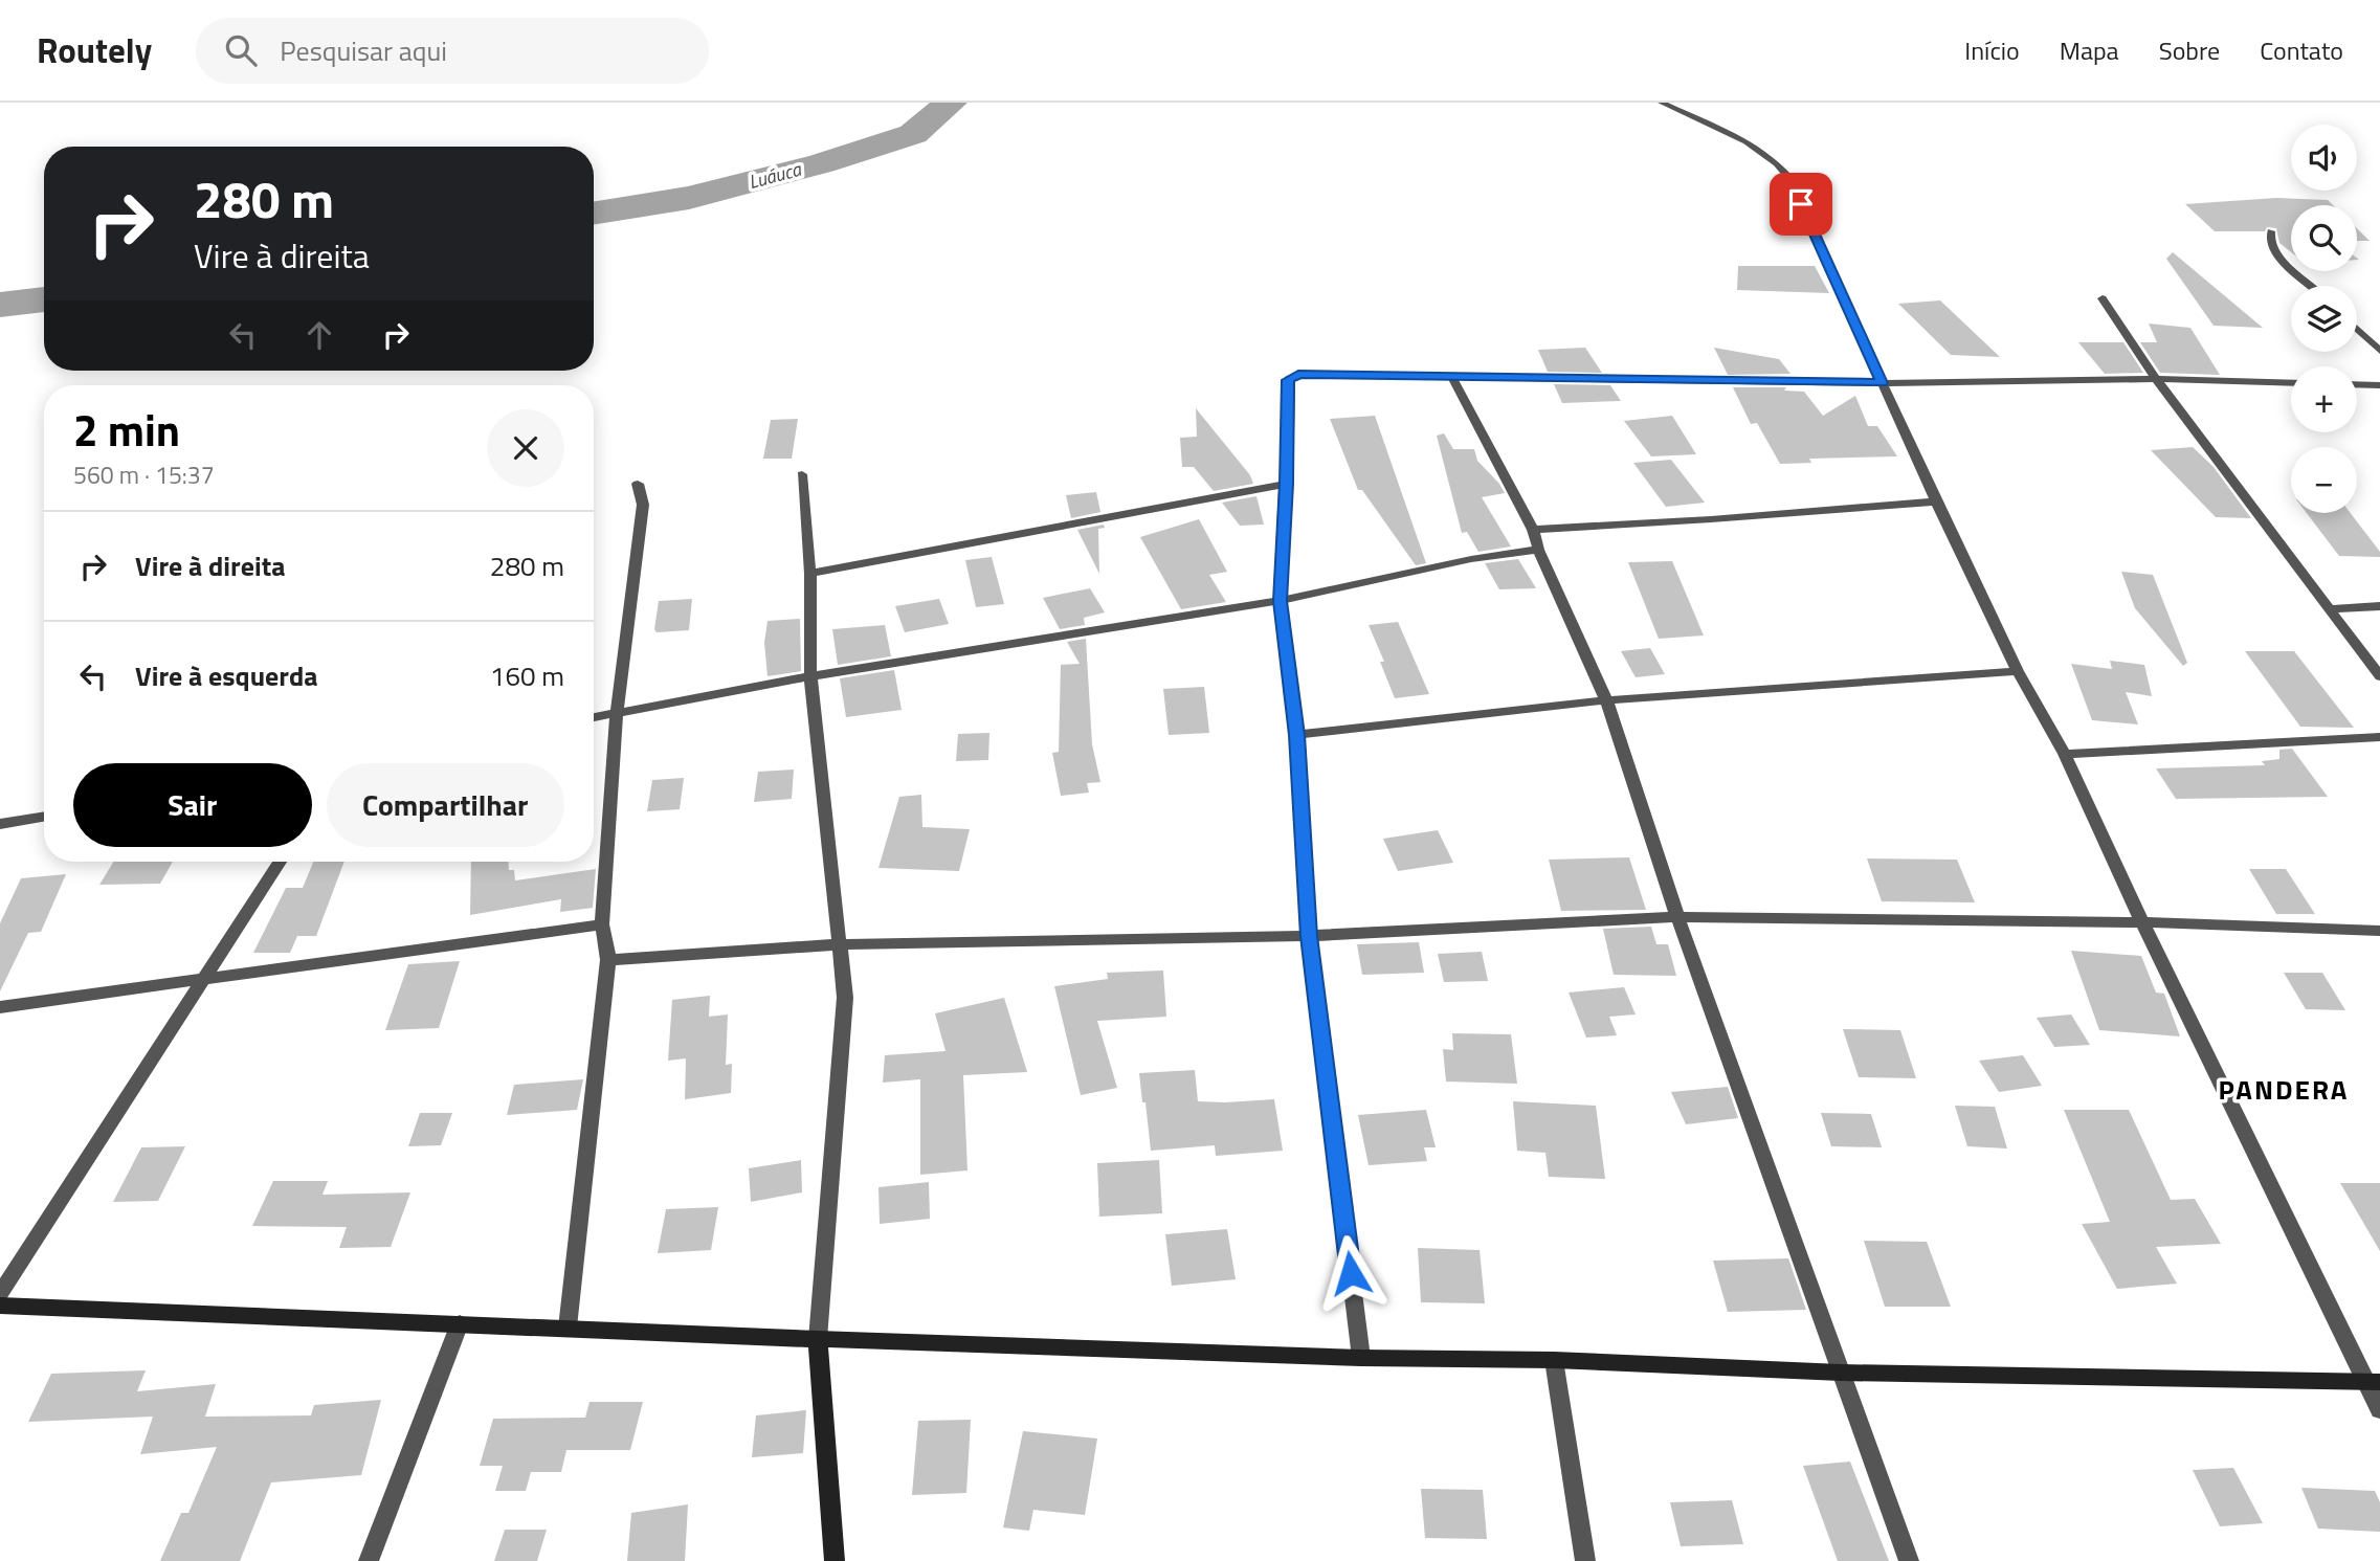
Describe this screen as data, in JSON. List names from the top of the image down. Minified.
{"districts":["PANDERA"],"water":["Luáuca"],"page":{"header":"Routely","search":"Pesquisar aqui","nav":["Início","Mapa","Sobre","Contato"],"map_buttons":["+","−"],"turn":["280 m","Vire à direita"],"heading":["2 min","560 m · 15:37"],"list":[{"name":"Vire à direita","value":"280 m"},{"name":"Vire à esquerda","value":"160 m"}],"buttons":["Sair","Compartilhar"]}}
